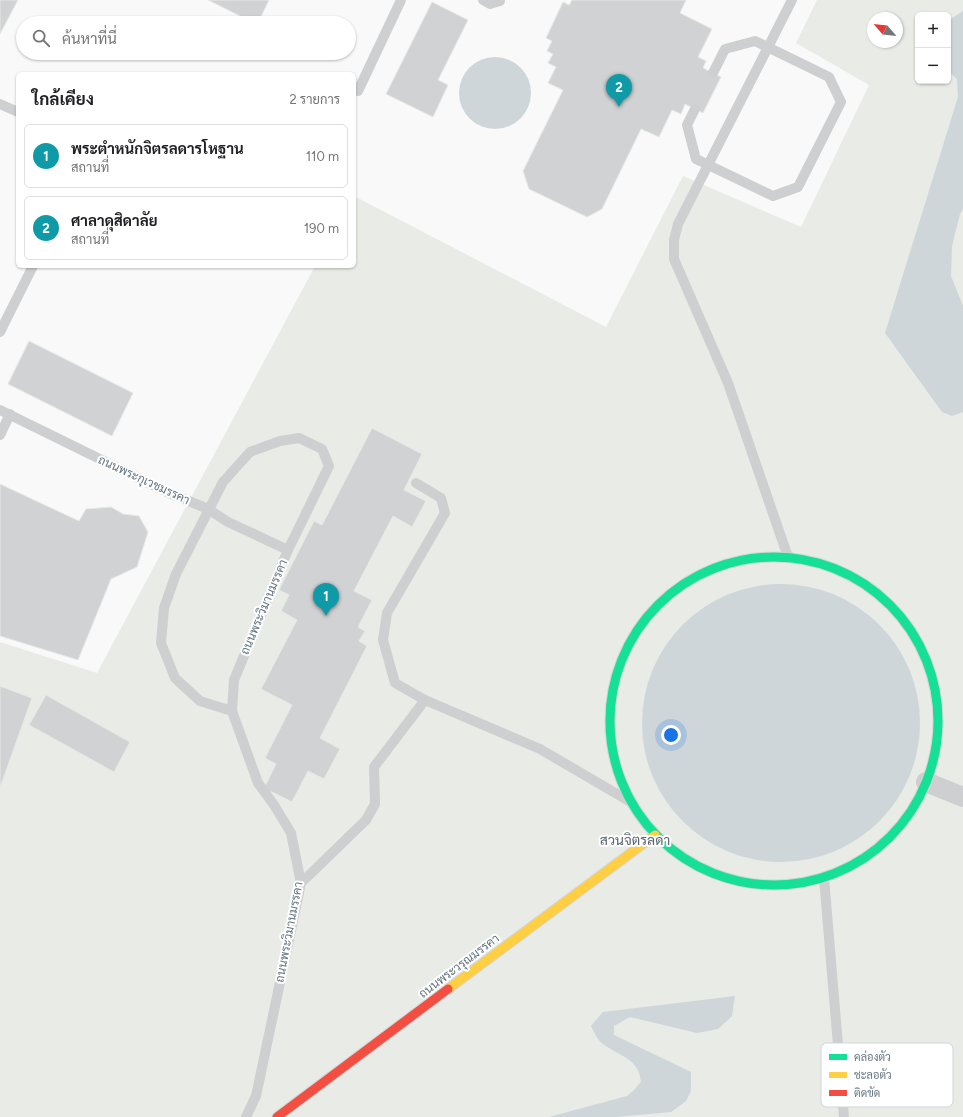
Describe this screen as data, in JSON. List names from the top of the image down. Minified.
{"streets":{"street":["ถนนพระวรุณมรรคา"],"lane":["ถนนพระกุเวชมรรคา","ถนนพระวิมานมรรคา"]},"crossings":[["ถนนพระกุเวชมรรคา","ถนนพระวิมานมรรคา"]],"districts":["สวนจิตรลดา"],"legend":["คล่องตัว","ชะลอตัว","ติดขัด"],"north":"top left","page":{"map_buttons":["+","−"],"search":"ค้นหาที่นี่","heading":["ใกล้เคียง","2 รายการ"],"pins":["2","1"],"list":[{"mark":"1","name":"พระตำหนักจิตรลดารโหฐาน","note":"สถานที่","value":"110 m"},{"mark":"2","name":"ศาลาดุสิดาลัย","note":"สถานที่","value":"190 m"}]}}
